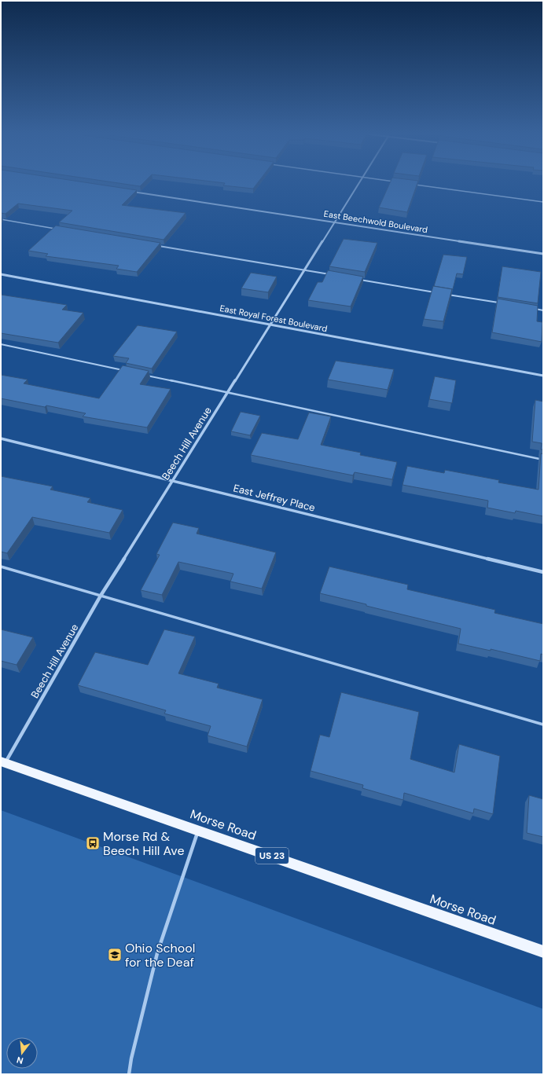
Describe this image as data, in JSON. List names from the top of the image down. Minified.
{"streets":{"main road":["Morse Road","US 23"],"street":["East Beechwold Boulevard","East Royal Forest Boulevard","Beech Hill Avenue","East Jeffrey Place"]},"crossings":[["East Beechwold Boulevard","Beech Hill Avenue"],["East Royal Forest Boulevard","Beech Hill Avenue"],["Beech Hill Avenue","East Jeffrey Place"],["Beech Hill Avenue","Morse Road"]],"places":{"bus stop":["Morse Rd & Beech Hill Ave"],"school or university":["Ohio School for the Deaf"]},"north":"bottom"}
